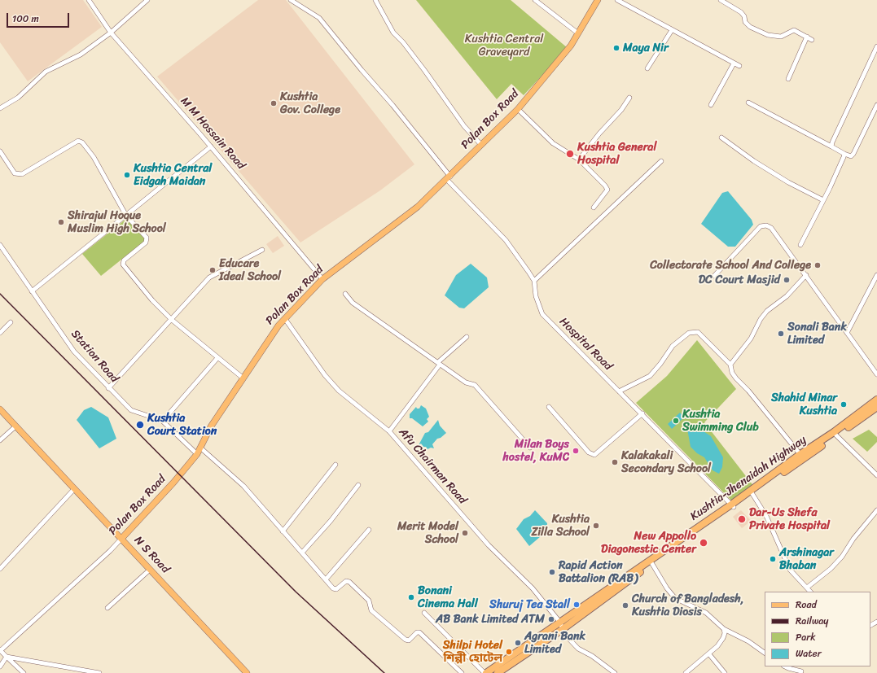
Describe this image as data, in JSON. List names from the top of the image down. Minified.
{"streets":{"highway":["Kushtia-Jhenaidah Highway"],"main road":["Polan Box Road","N S Road"],"street":["M M Hossain Road","Hospital Road","Station Road","Afu Chairman Road"]},"crossings":[["Polan Box Road","M M Hossain Road"],["Polan Box Road","Hospital Road"],["Polan Box Road","Station Road"],["Polan Box Road","Afu Chairman Road"],["Polan Box Road","N S Road"],["Hospital Road","Kushtia-Jhenaidah Highway"],["Afu Chairman Road","Kushtia-Jhenaidah Highway"]],"parks":["Kushtia Central Graveyard"],"places":["Maya Nir","Kushtia Gov. College","Kushtia General Hospital","Kushtia Central Eidgah Maidan","Shirajul Hoque Muslim High School","Collectorate School And College","Educare Ideal School","DC Court Masjid","Sonali Bank Limited","Shahid Minar Kushtia","Kushtia Swimming Club","Kushtia Court Station","Milan Boys hostel, KuMC","Kalakakali Secondary School","Dar-Us Shefa Private Hospital","Kushtia Zilla School","Merit Model School","New Appollo Diagonestic Center","Arshinagar Bhaban","Rapid Action Battalion (RAB)","Bonani Cinema Hall","Shuruj Tea Stall","Church of Bangladesh, Kushtia Diosis","AB Bank Limited ATM","Agrani Bank Limited","Shilpi Hotel শিল্পী হোটেল"],"legend":["Road","Railway","Park","Water"],"scale_bar":"100 m"}
